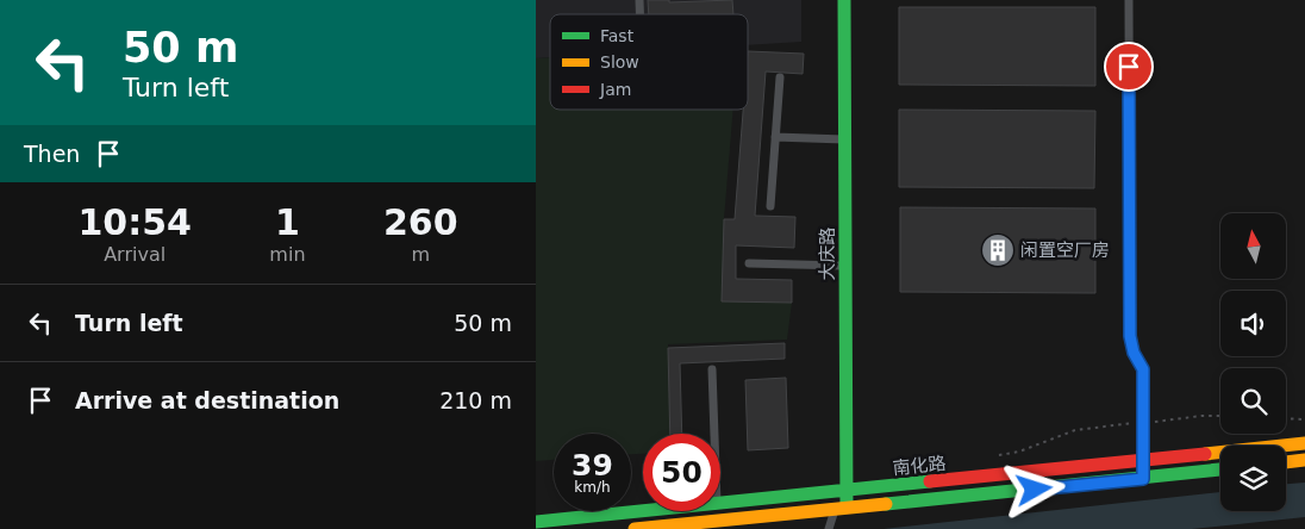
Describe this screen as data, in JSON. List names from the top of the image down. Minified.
{"streets":{"main road":["大庆路","南化路"]},"crossings":[["大庆路","南化路"]],"places":{"building":["闲置空厂房"]},"legend":["Fast","Slow","Jam"],"north":"top","page":{"turn":["50 m","Turn left"],"then":"Then","eta":["10:54","Arrival","1","min","260","m"],"list":[{"name":"Turn left","value":"50 m"},{"name":"Arrive at destination","value":"210 m"}],"speed":"39 km/h","limit":"50"}}
